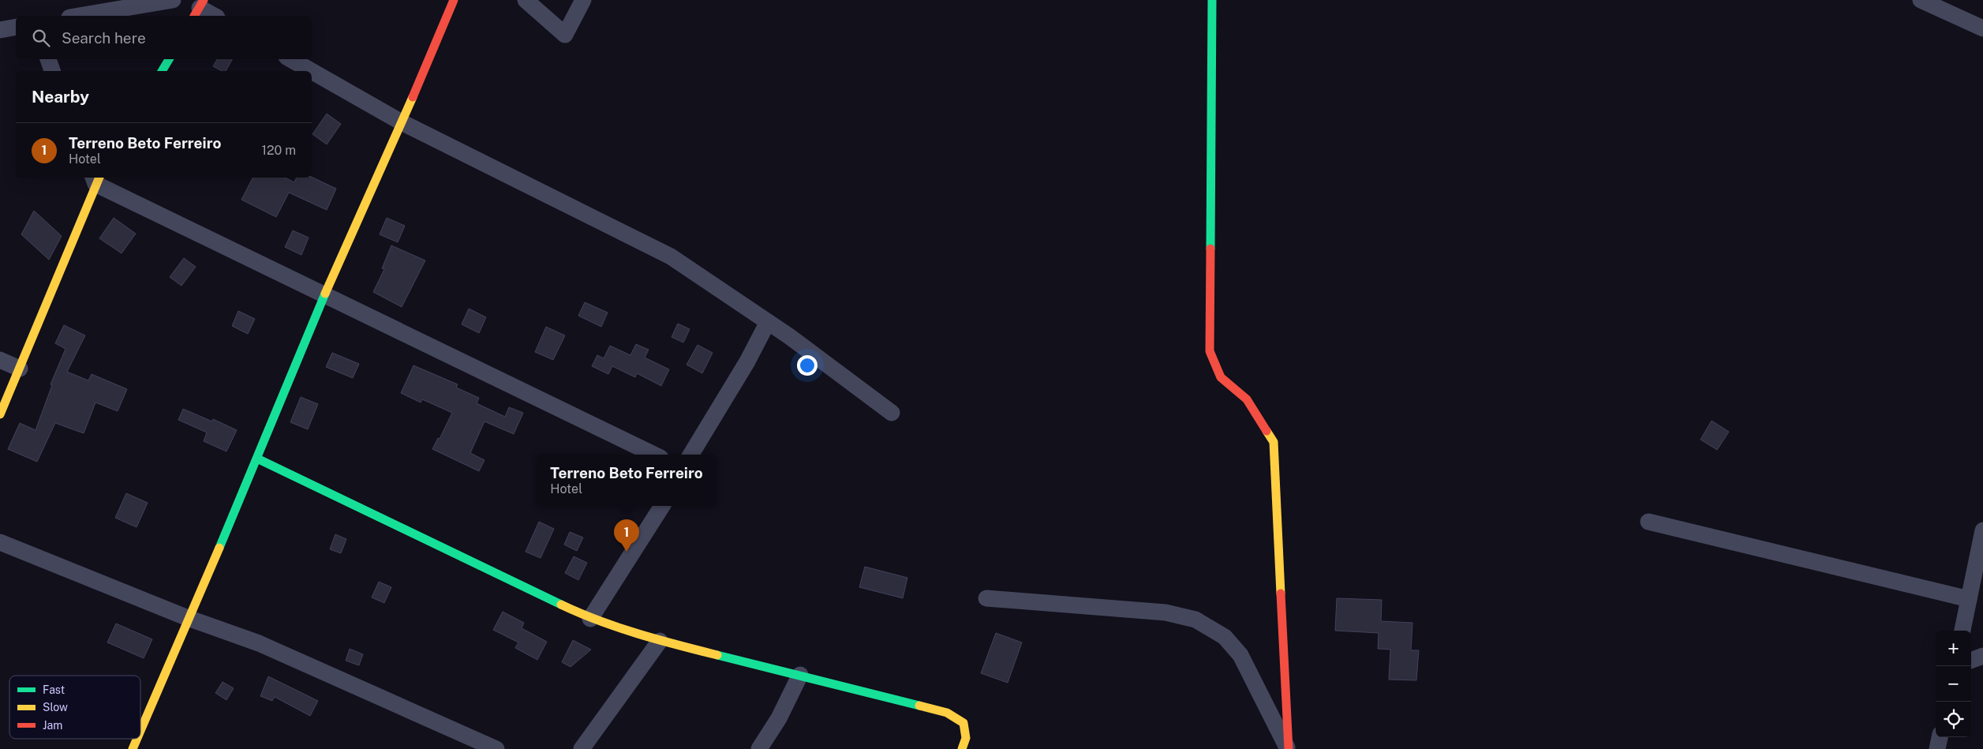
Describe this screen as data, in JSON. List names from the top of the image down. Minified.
{"legend":["Fast","Slow","Jam"],"page":{"search":"Search here","heading":"Nearby","list":[{"mark":"1","name":"Terreno Beto Ferreiro","note":"Hotel","value":"120 m"}],"popup":["Terreno Beto Ferreiro","Hotel"],"pins":"1","map_buttons":["+","−"]}}
